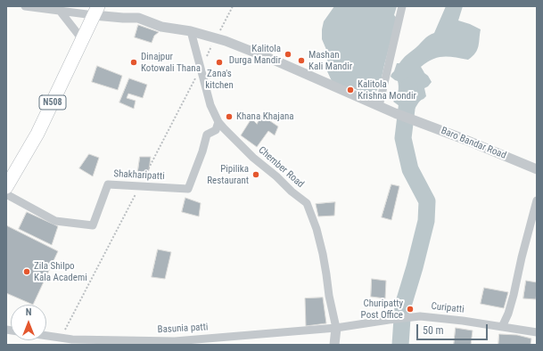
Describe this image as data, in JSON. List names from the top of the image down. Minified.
{"streets":{"highway":["N508"],"street":["Baro Bandar Road","Chember Road","Shakharipatti","Curipatti","Basunia patti"]},"crossings":[["N508","Baro Bandar Road"],["Baro Bandar Road","Chember Road"],["Chember Road","Shakharipatti"],["Chember Road","Basunia patti"],["Curipatti","Basunia patti"]],"places":["Kalitola Durga Mandir","Mashan Kali Mandir","Dinajpur Kotowali Thana","Zana's kitchen","Kalitola Krishna Mondir","Khana Khajana","Pipilika Restaurant","Zila Shilpo Kala Academi","Churipatty Post Office"],"scale_bar":"50 m","north":"top"}
